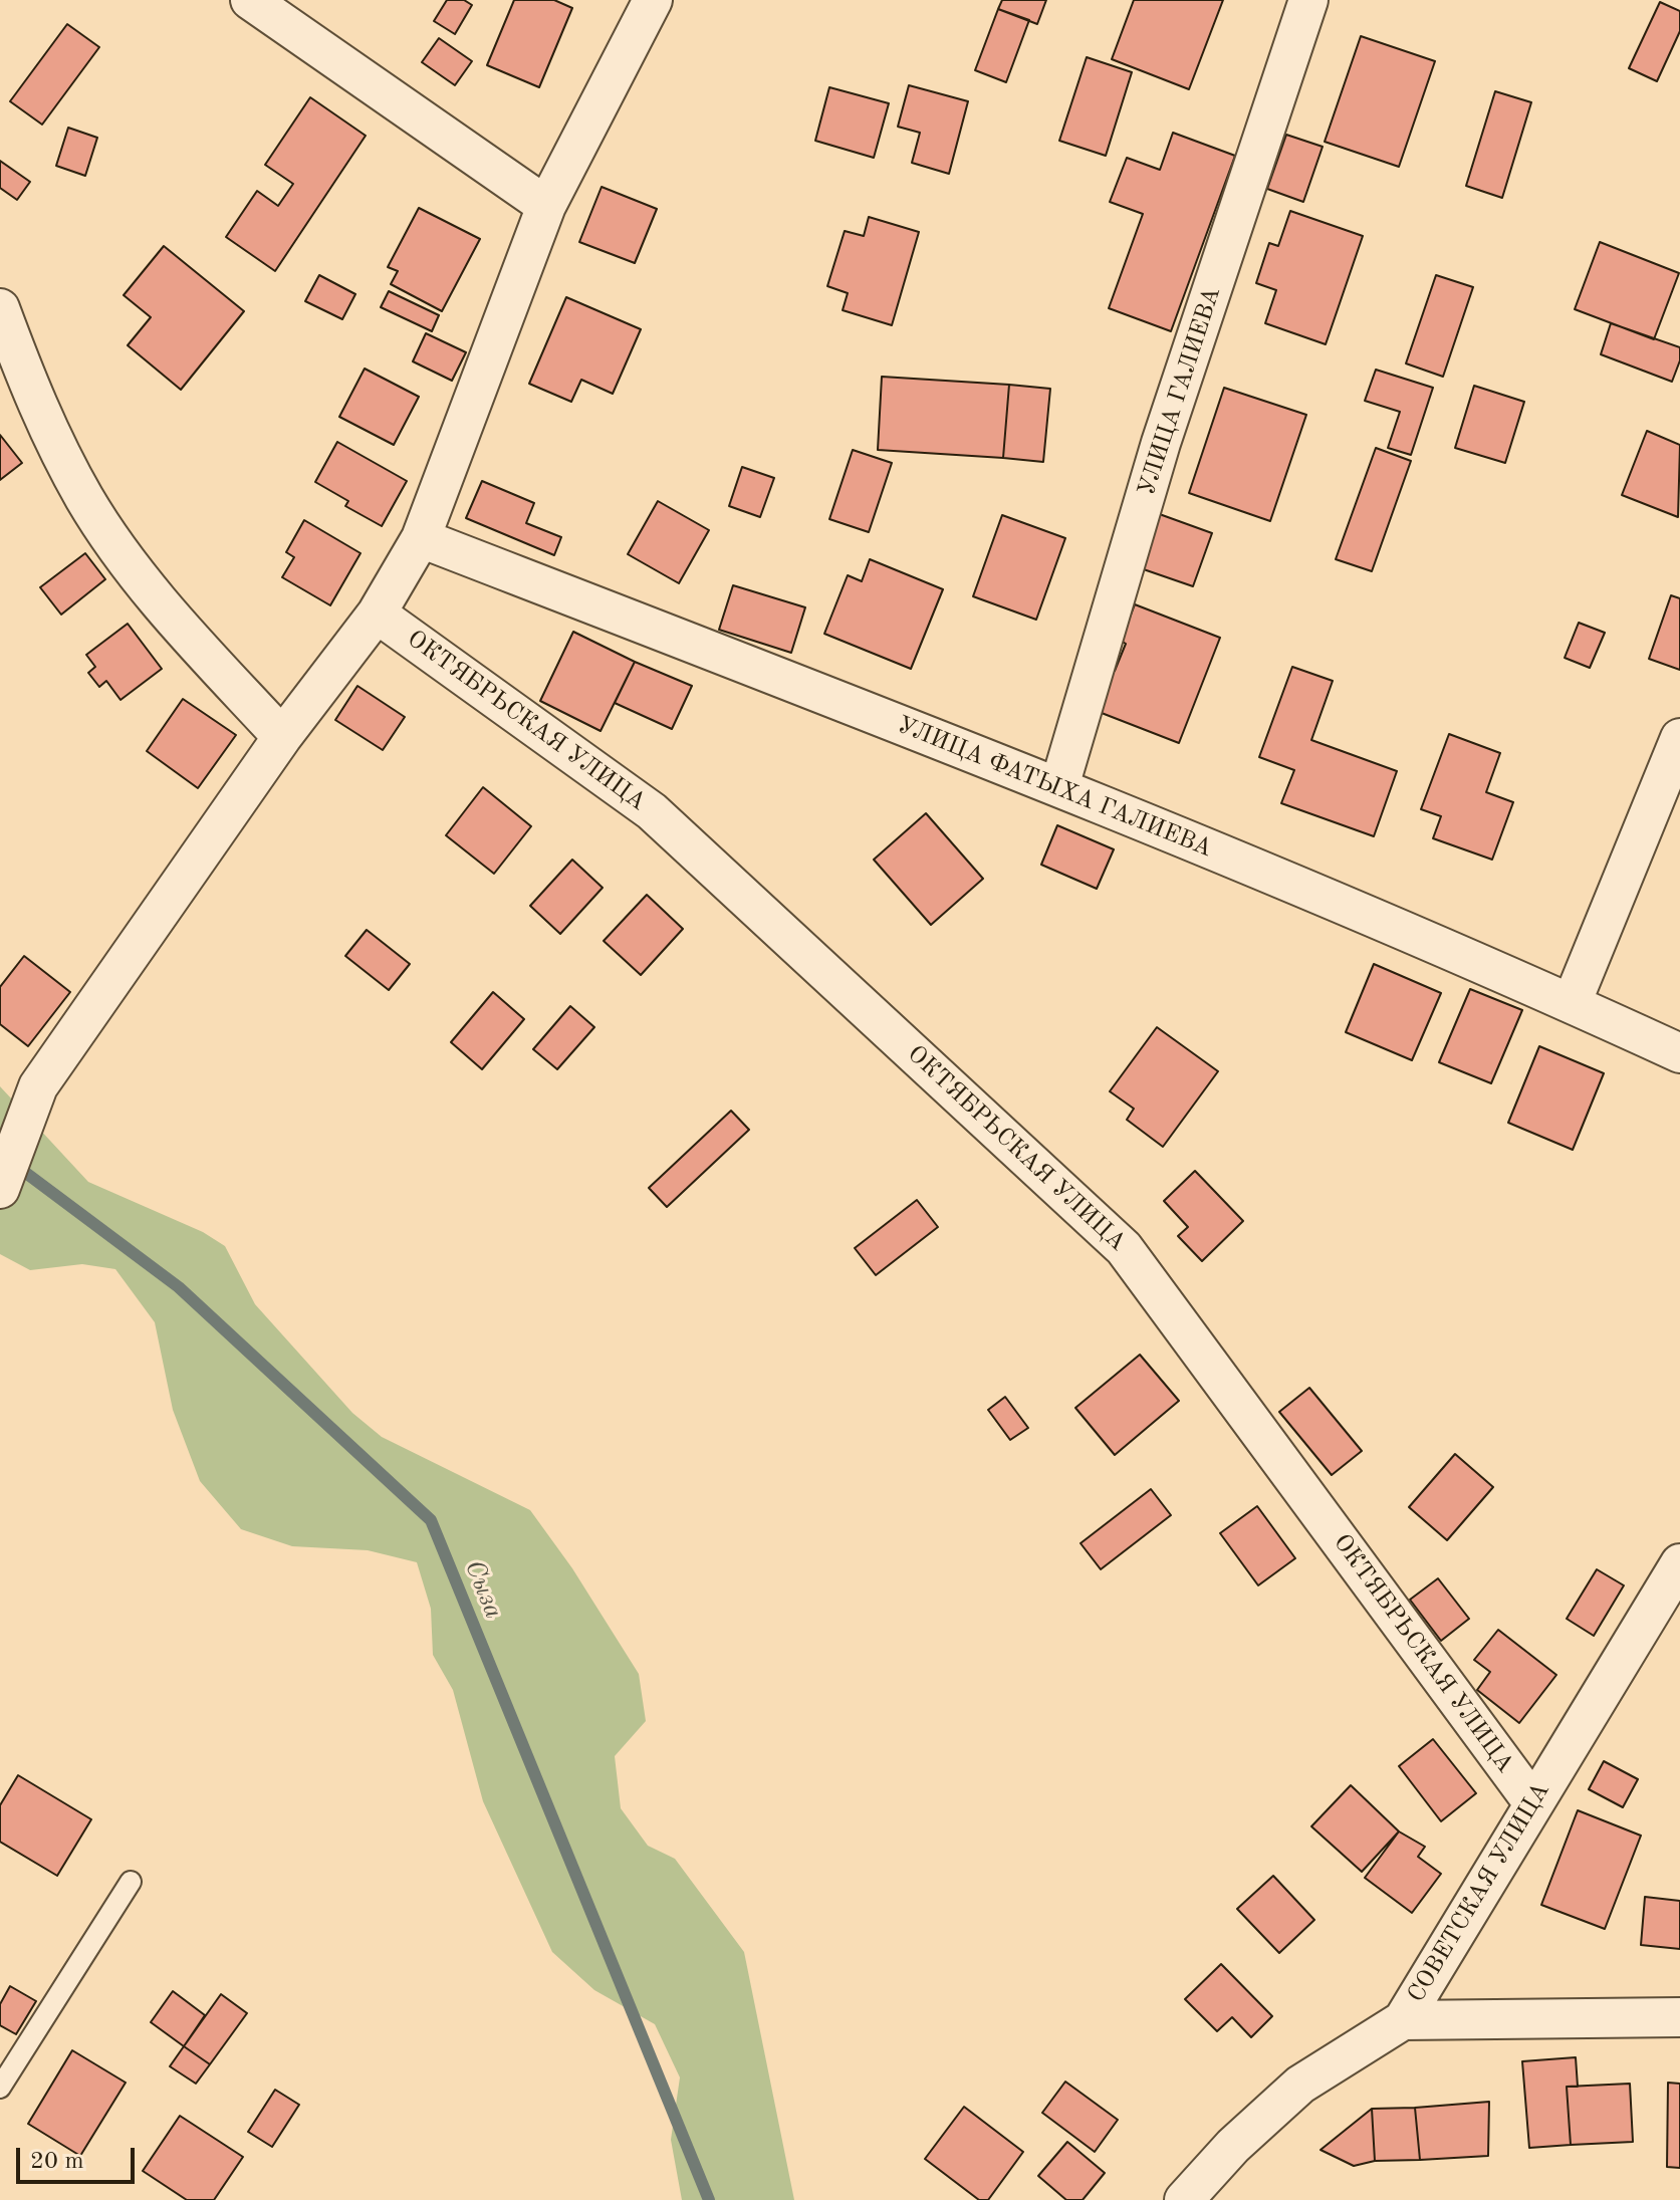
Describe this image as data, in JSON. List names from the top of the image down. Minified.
{"streets":{"street":["УЛИЦА ГАЛИЕВА","ОКТЯБРЬСКАЯ УЛИЦА","УЛИЦА ФАТЫХА ГАЛИЕВА","СОВЕТСКАЯ УЛИЦА"]},"crossings":[["УЛИЦА ГАЛИЕВА","УЛИЦА ФАТЫХА ГАЛИЕВА"],["ОКТЯБРЬСКАЯ УЛИЦА","СОВЕТСКАЯ УЛИЦА"]],"water":["Сыза"],"scale_bar":"20 m"}
